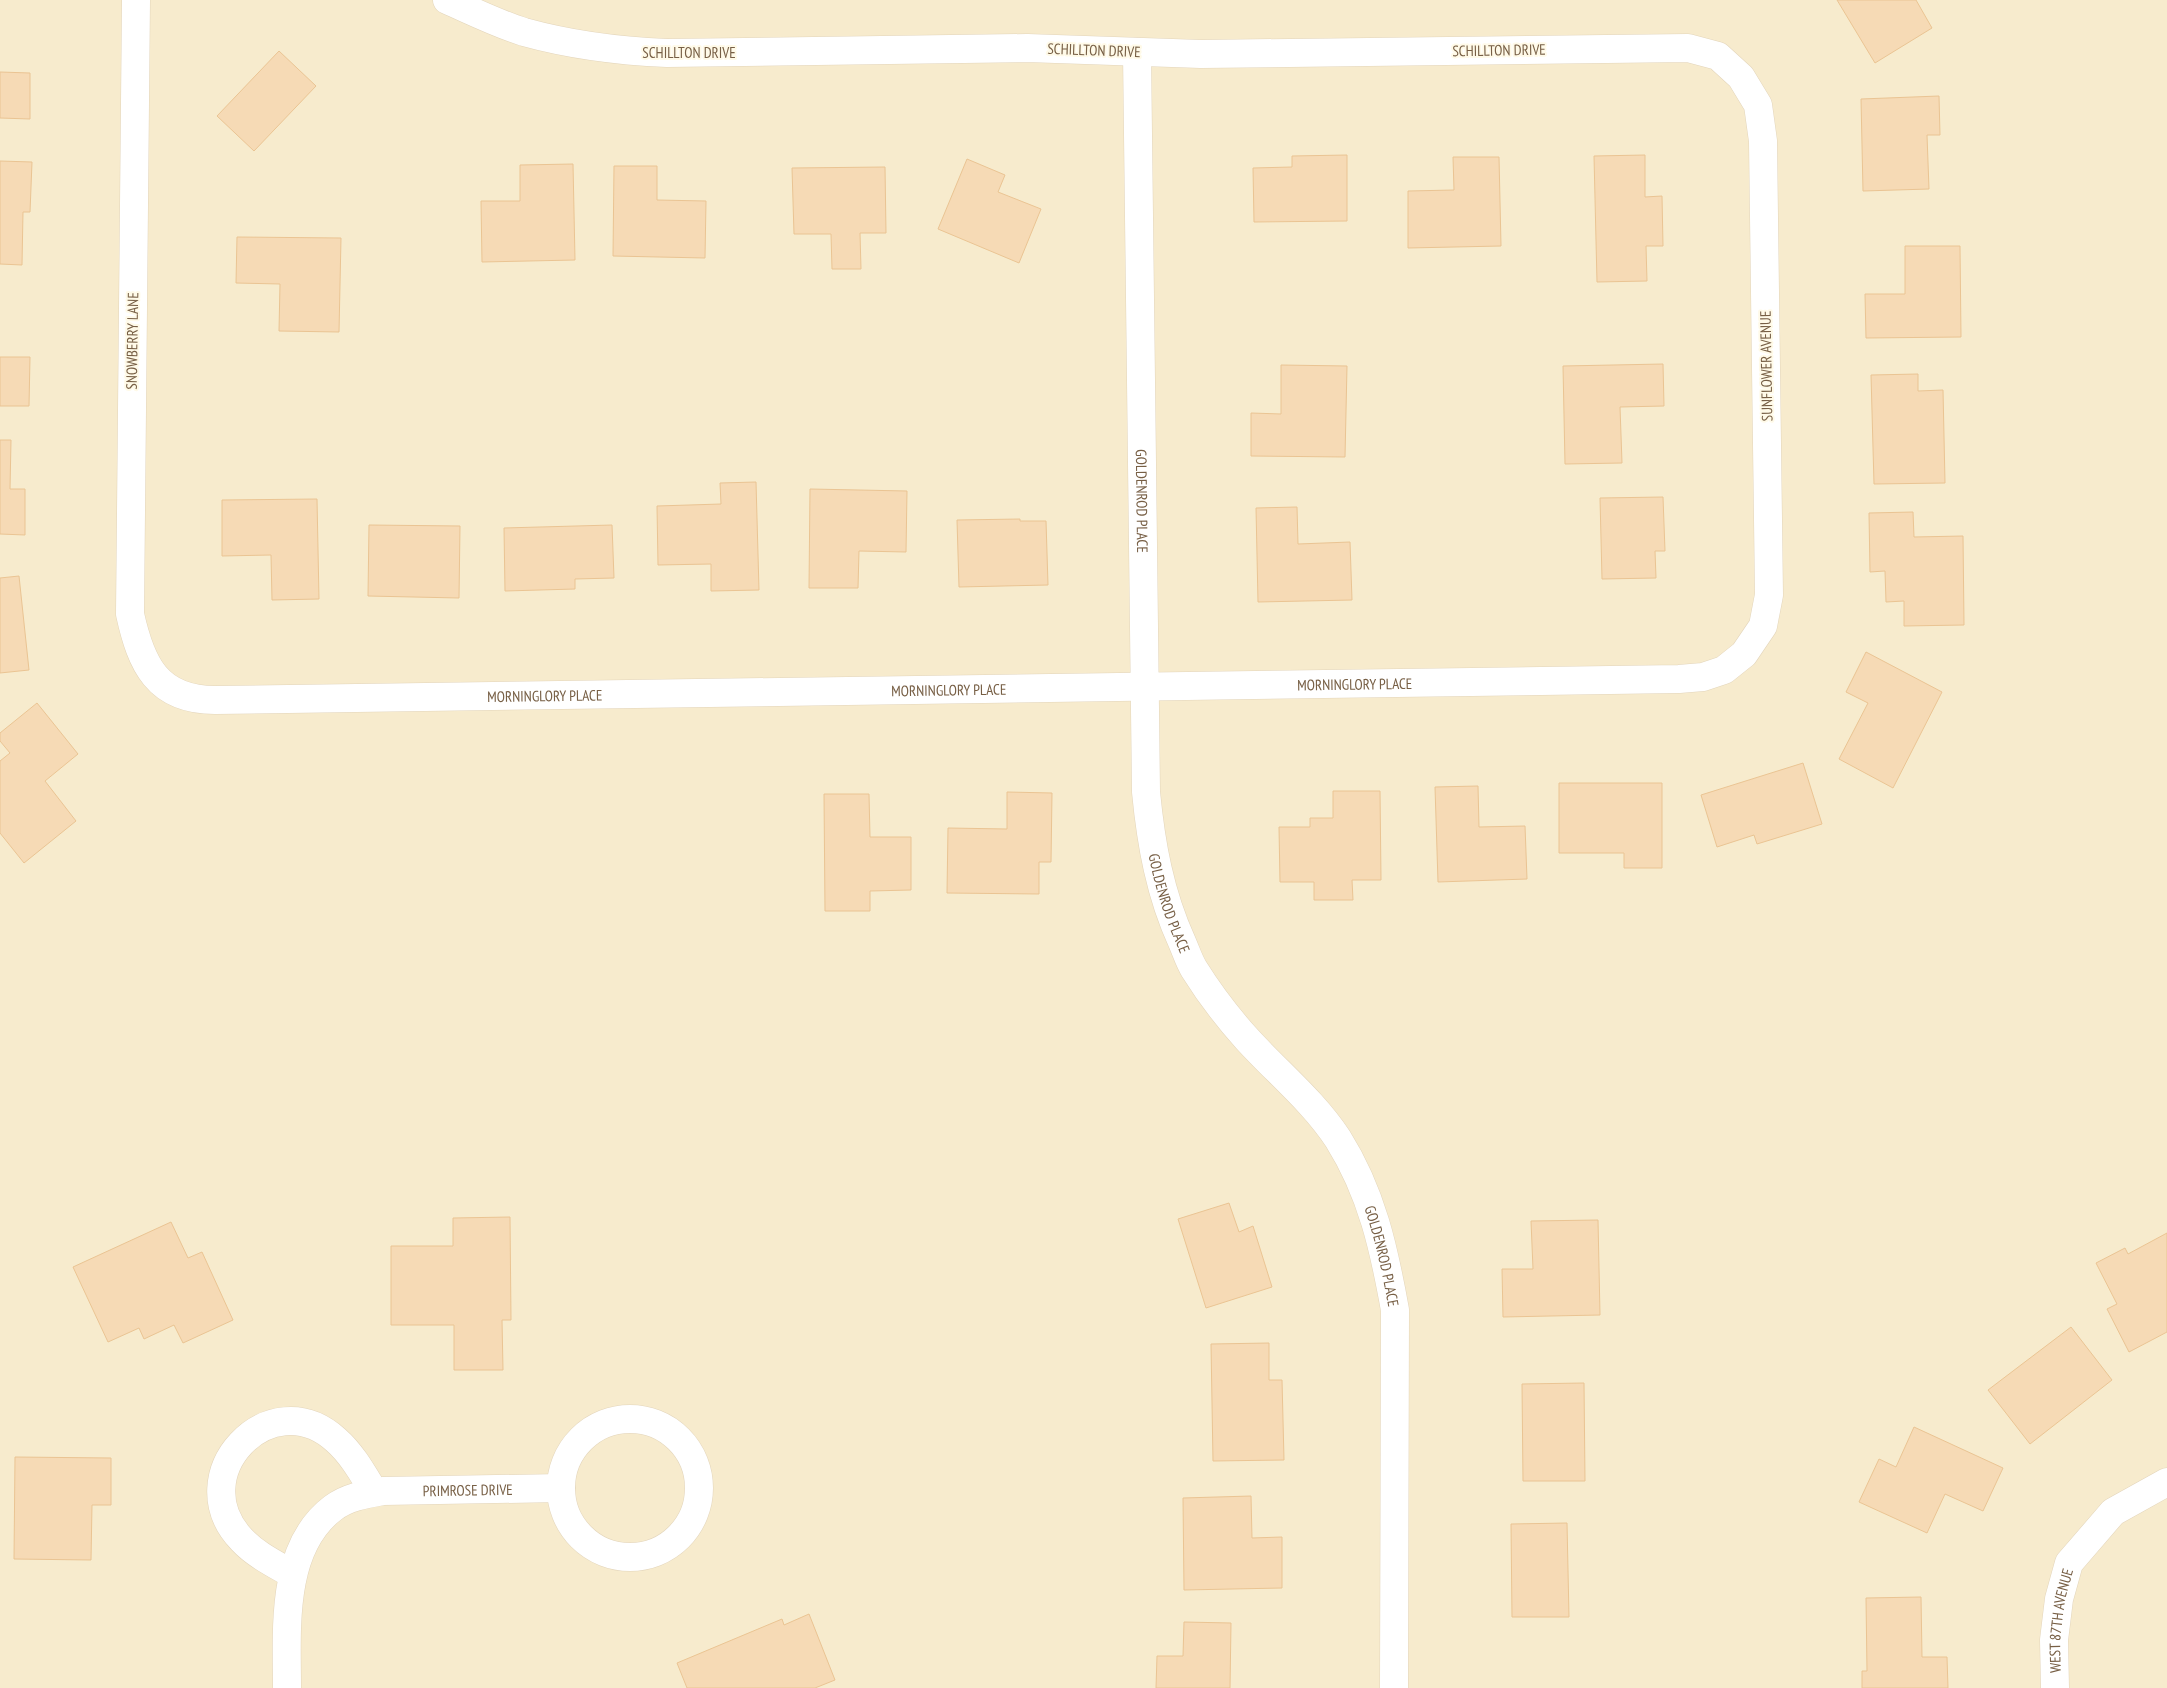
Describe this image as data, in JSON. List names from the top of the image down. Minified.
{"streets":{"street":["SCHILLTON DRIVE","SNOWBERRY LANE","SUNFLOWER AVENUE","GOLDENROD PLACE","MORNINGLORY PLACE","PRIMROSE DRIVE","WEST 87TH AVENUE"]},"crossings":[["SCHILLTON DRIVE","SUNFLOWER AVENUE"],["SCHILLTON DRIVE","GOLDENROD PLACE"],["SNOWBERRY LANE","MORNINGLORY PLACE"],["SUNFLOWER AVENUE","MORNINGLORY PLACE"],["GOLDENROD PLACE","MORNINGLORY PLACE"]]}
